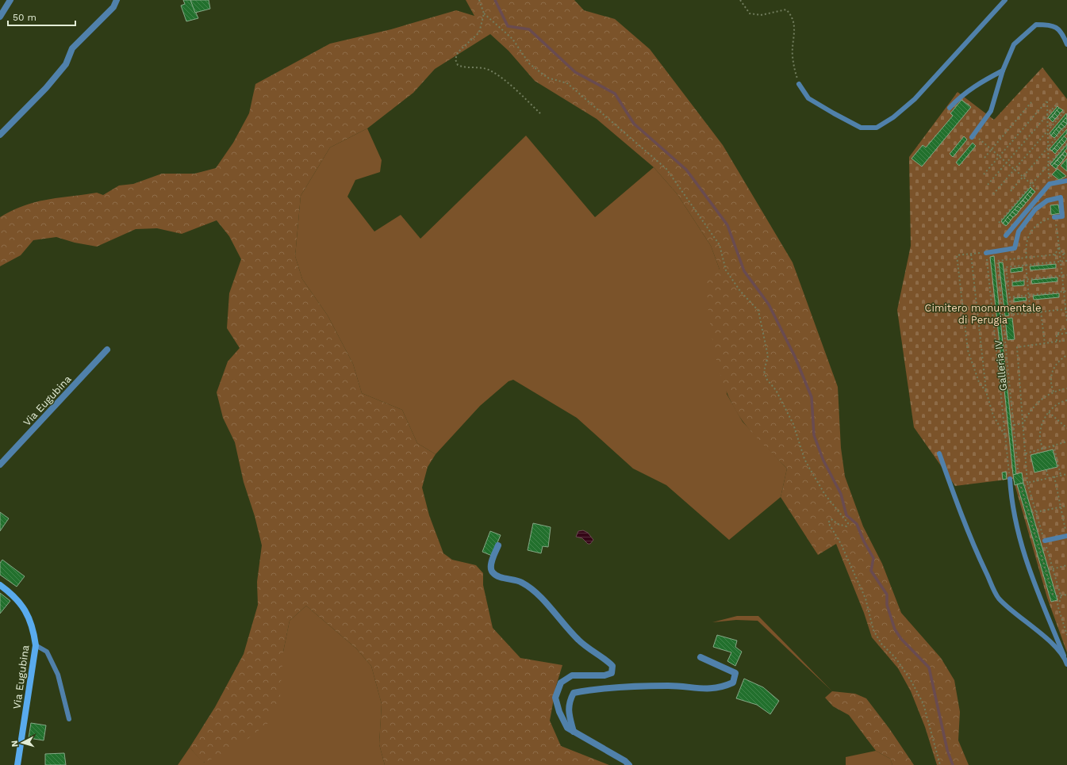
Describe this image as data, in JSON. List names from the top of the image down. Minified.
{"streets":{"street":["Via Eugubina"],"path":["Galleria IV"]},"parks":["Cimitero monumentale di Perugia"],"scale_bar":"50 m","north":"left"}
